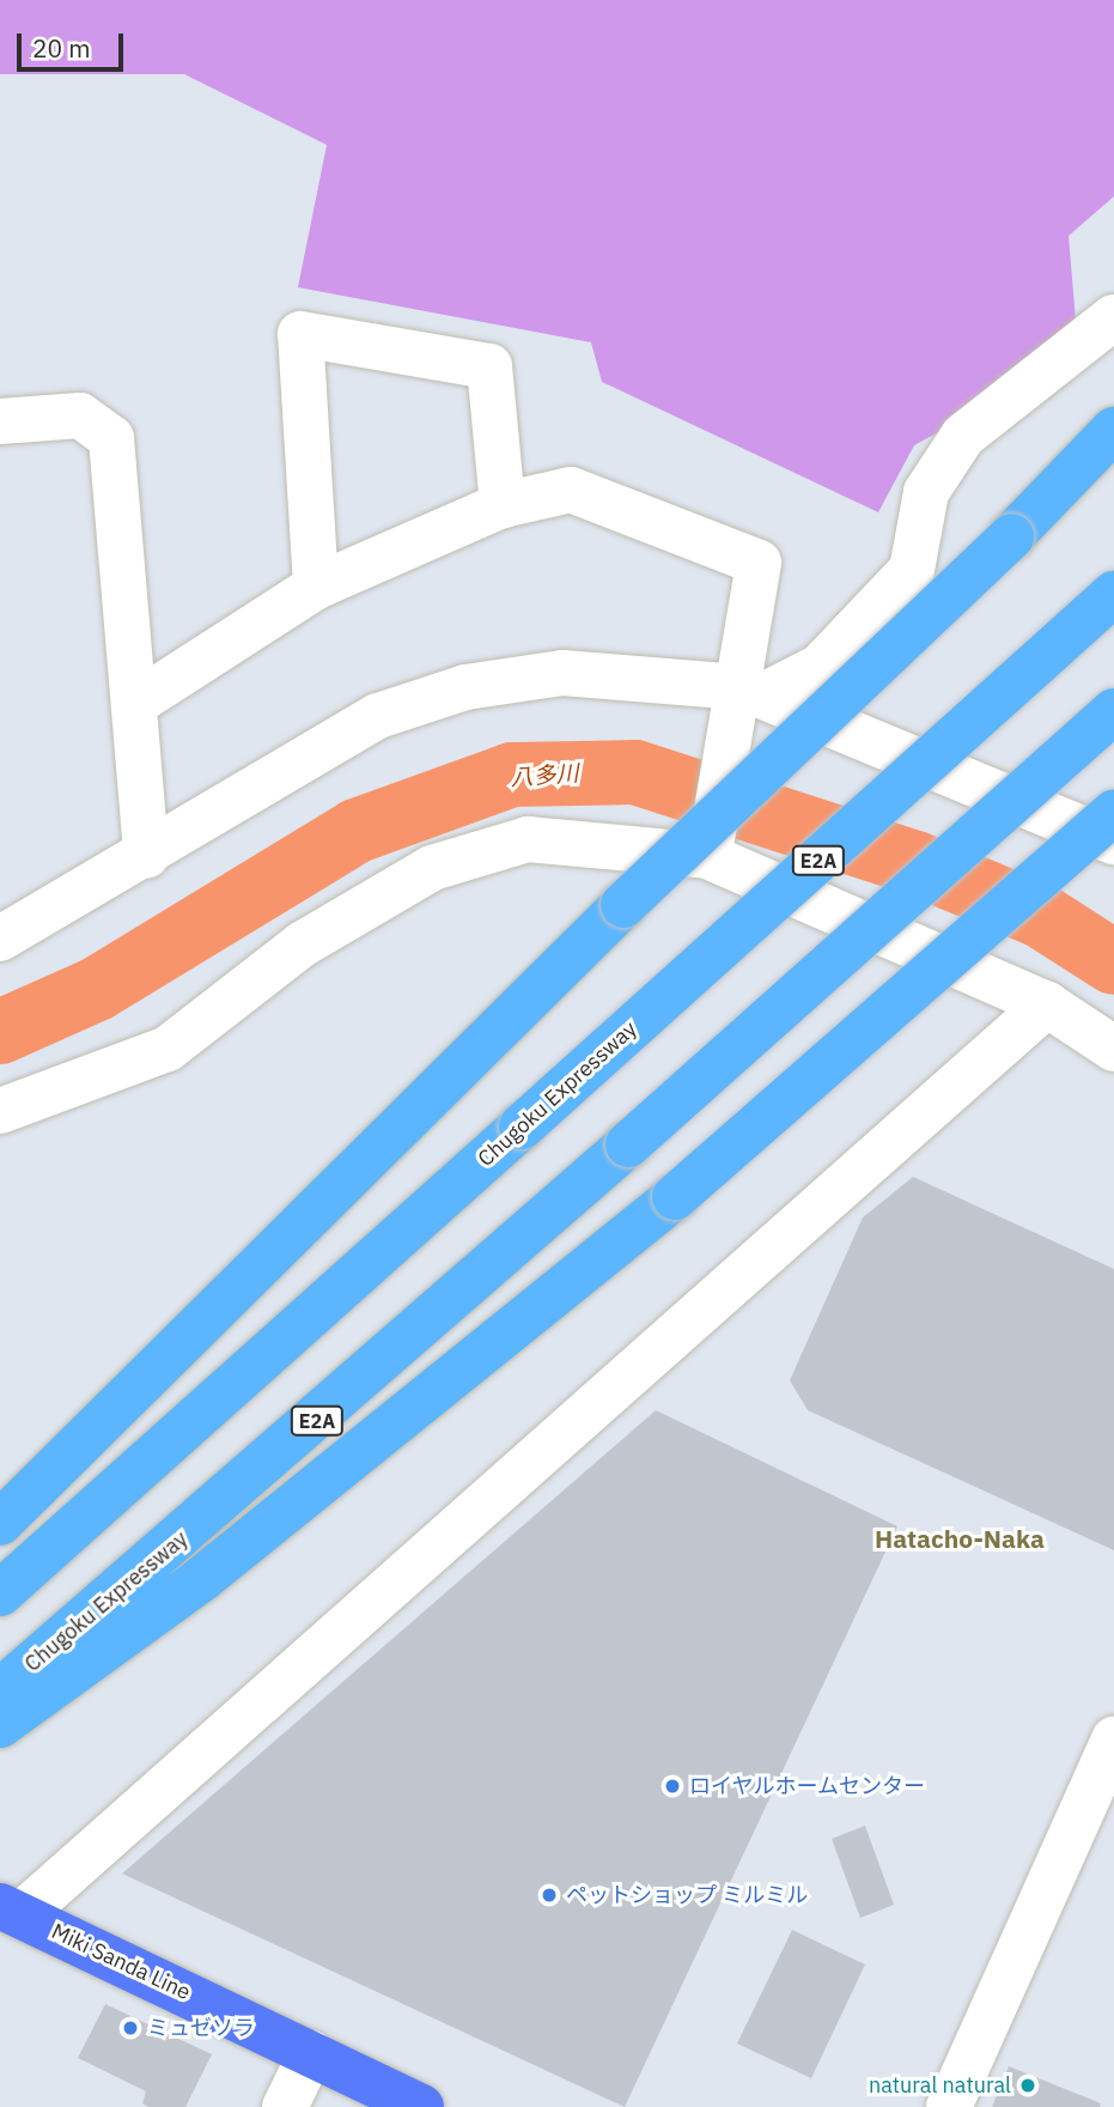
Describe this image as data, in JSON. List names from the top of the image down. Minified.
{"streets":{"highway":["E2A","Chugoku Expressway"],"main road":["Miki Sanda Line"]},"districts":["Hatacho-Naka"],"water":["八多川"],"places":["ロイヤルホームセンター","ペットショップ ミルミル","ミュゼソラ","natural natural"],"scale_bar":"20 m"}
